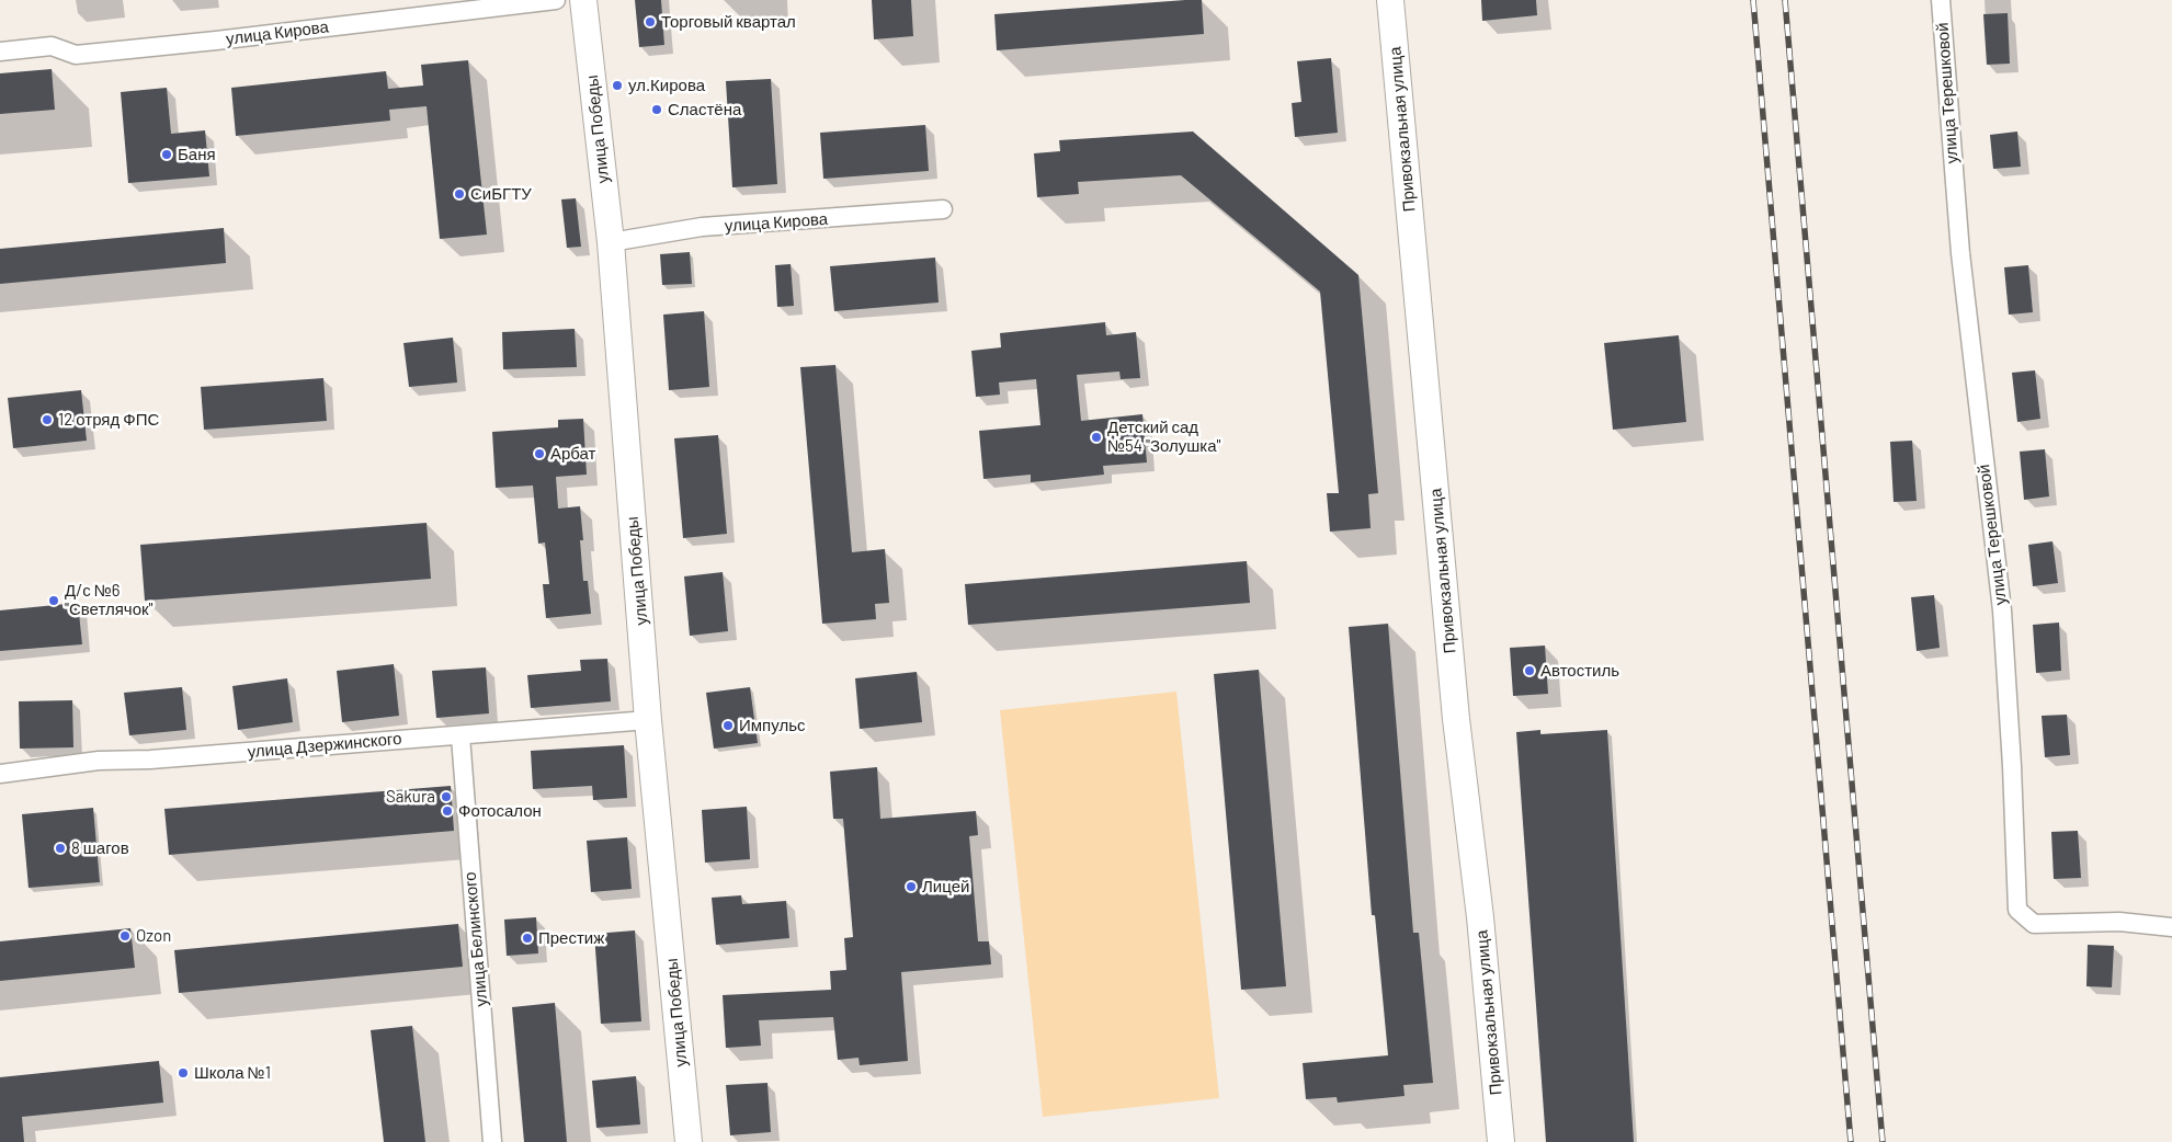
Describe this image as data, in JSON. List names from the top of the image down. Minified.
{"streets":{"street":["улица Кирова","улица Терешковой","улица Победы","Привокзальная улица","улица Дзержинского","улица Белинского"]},"crossings":[["улица Кирова","улица Победы"],["улица Победы","улица Дзержинского"],["улица Дзержинского","улица Белинского"]],"places":["Торговый квартал","ул.Кирова","Сластёна","Баня","СиБГТУ","12 отряд ФПС","Детский сад №54 \"Золушка\"","Арбат","Д/с №6 \"Светлячок\"","Автостиль","Импульс","Sakura","Фотосалон","8 шагов","Лицей","Ozon","Престиж","Школа №1"]}
